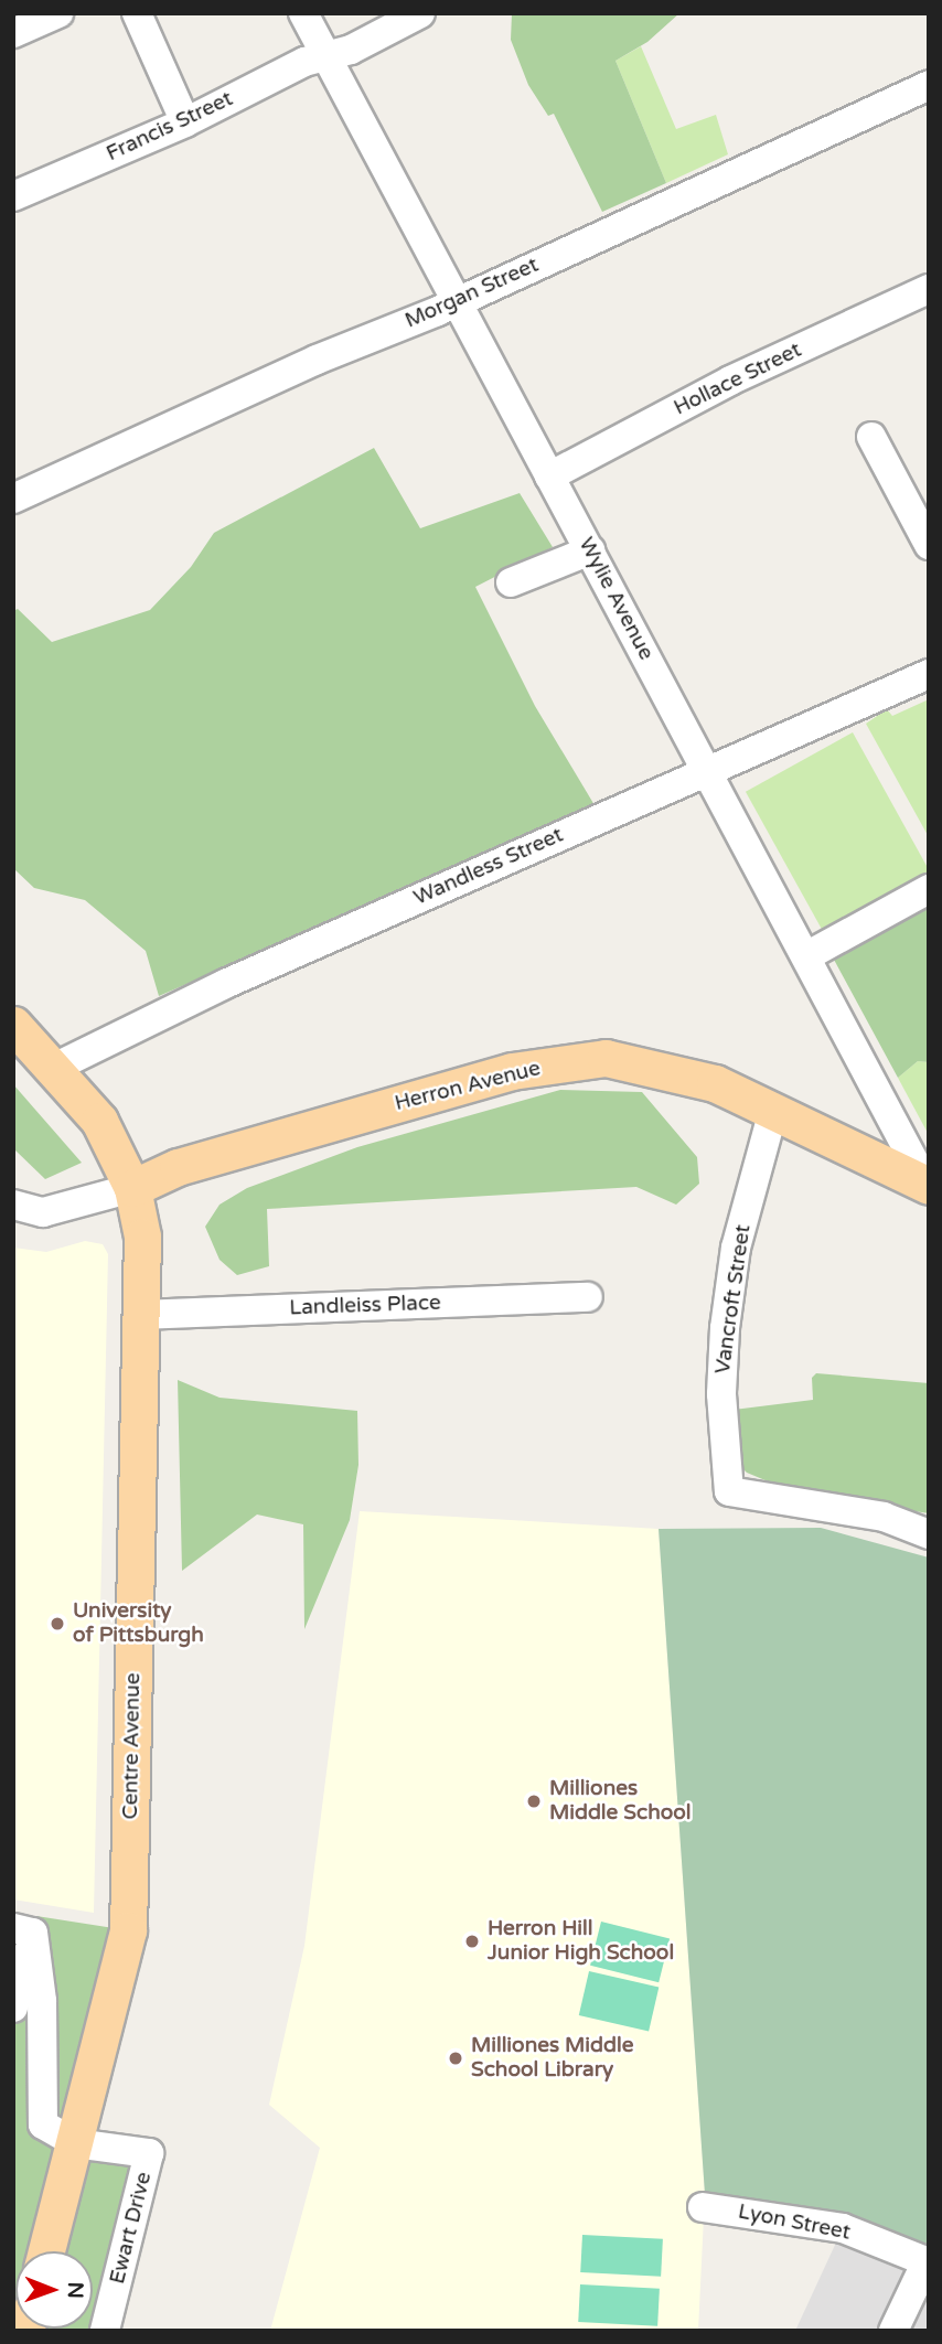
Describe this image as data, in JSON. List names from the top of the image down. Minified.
{"streets":{"main road":["Herron Avenue","Centre Avenue"],"street":["Francis Street","Morgan Street","Hollace Street","Wylie Avenue","Wandless Street","Vancroft Street","Landleiss Place","Lyon Street","Ewart Drive"]},"crossings":[["Francis Street","Wylie Avenue"],["Morgan Street","Wylie Avenue"],["Hollace Street","Wylie Avenue"],["Wylie Avenue","Wandless Street"],["Wylie Avenue","Herron Avenue"],["Wandless Street","Centre Avenue"],["Herron Avenue","Vancroft Street"],["Herron Avenue","Centre Avenue"],["Landleiss Place","Centre Avenue"],["Centre Avenue","Ewart Drive"]],"places":["University of Pittsburgh","Milliones Middle School","Herron Hill Junior High School","Milliones Middle School Library"],"north":"right"}
